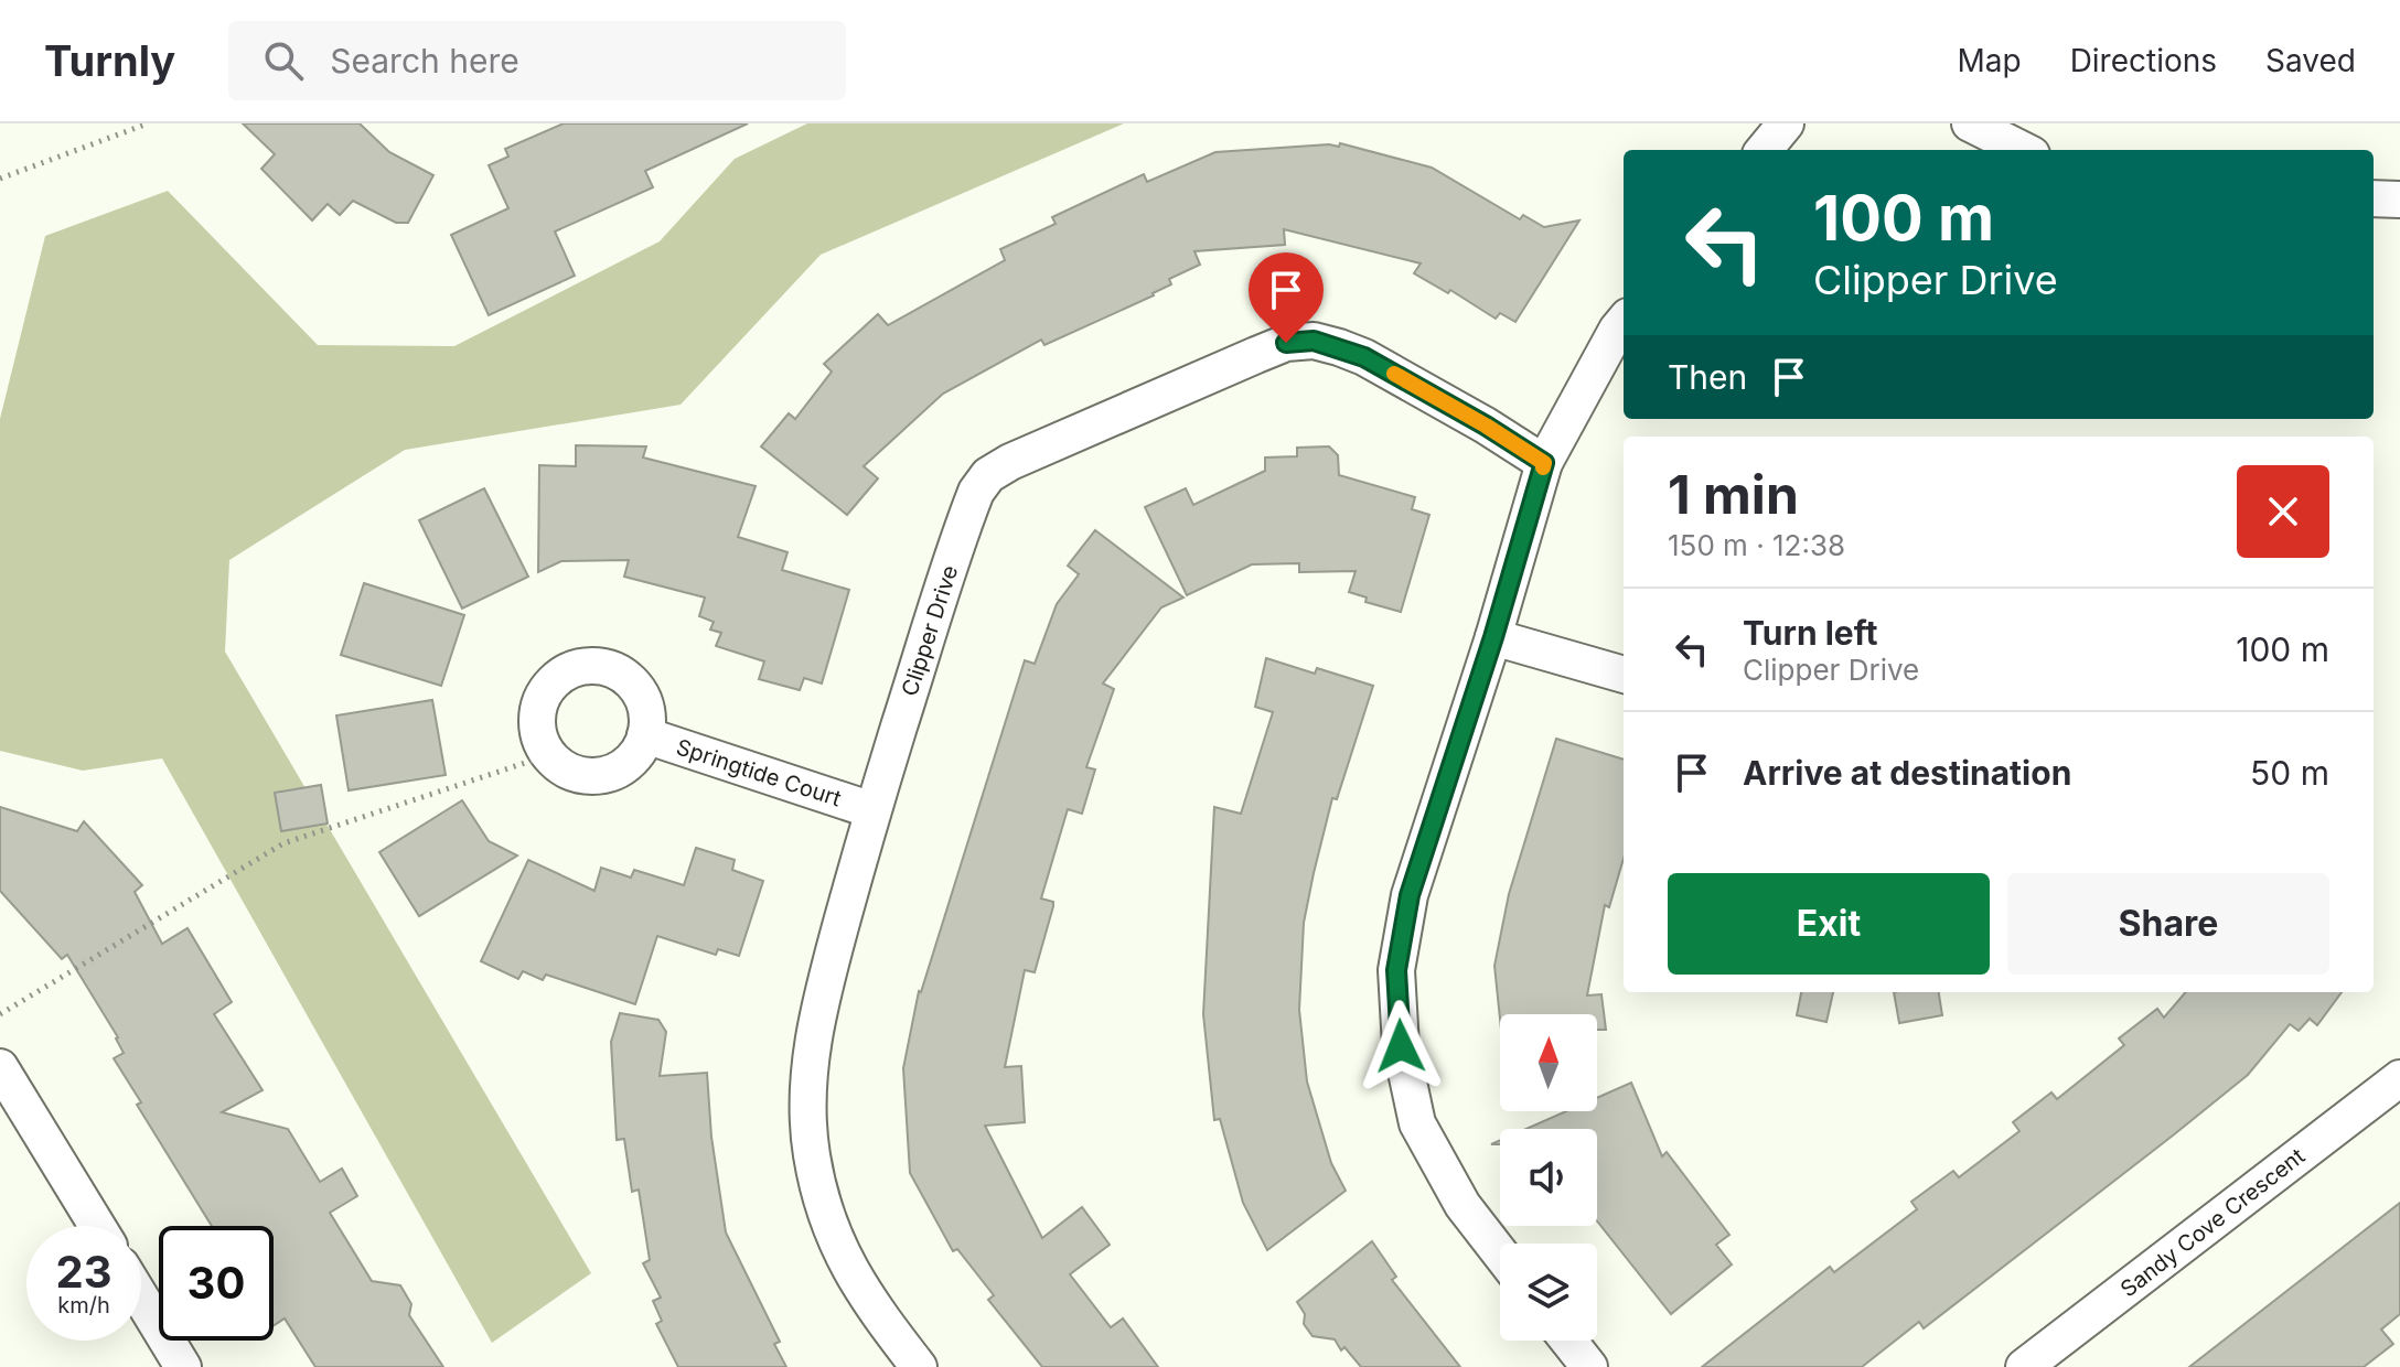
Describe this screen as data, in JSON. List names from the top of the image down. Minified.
{"streets":{"street":["Clipper Drive","Springtide Court","Sandy Cove Crescent"]},"crossings":[["Clipper Drive","Springtide Court"]],"north":"top","page":{"header":"Turnly","search":"Search here","nav":["Map","Directions","Saved"],"turn":["100 m","Clipper Drive"],"then":"Then","heading":["1 min","150 m · 12:38"],"list":[{"name":"Turn left","note":"Clipper Drive","value":"100 m"},{"name":"Arrive at destination","value":"50 m"}],"buttons":["Exit","Share"],"speed":"23 km/h","limit":"30"}}
